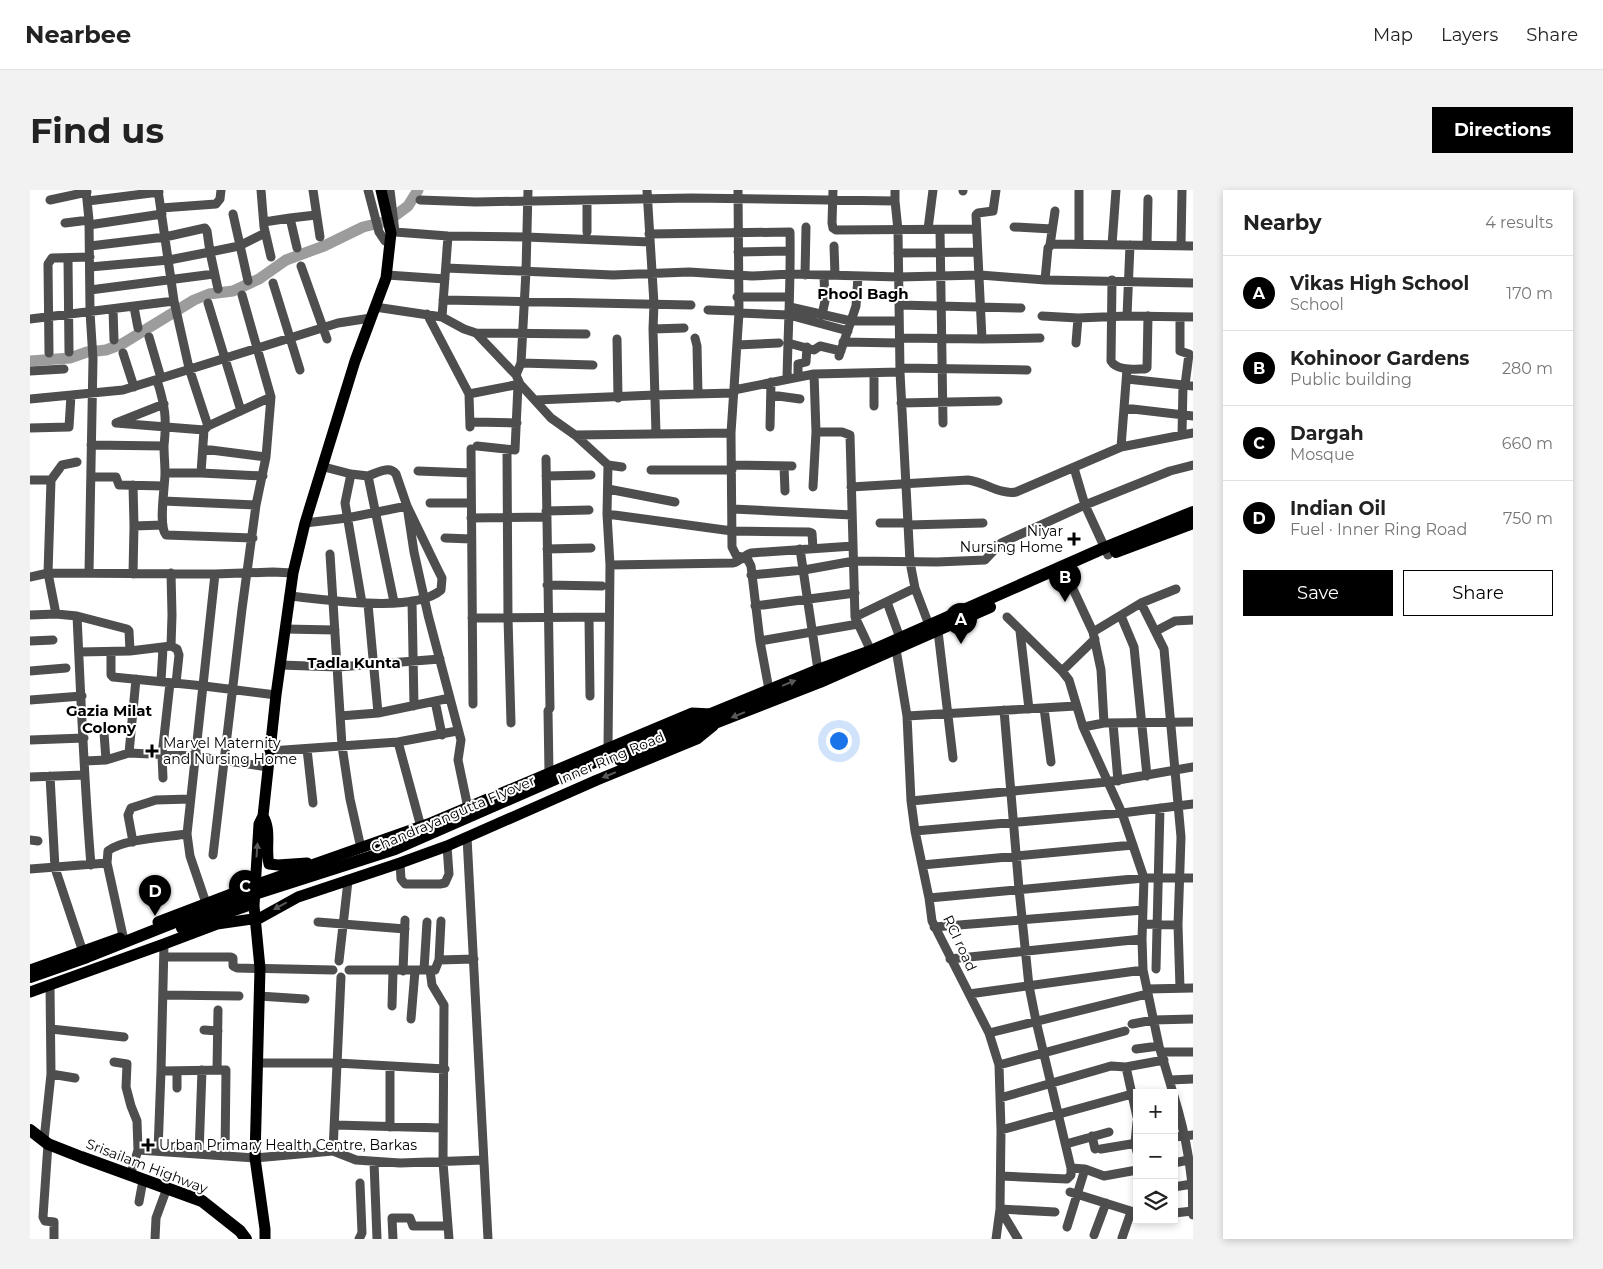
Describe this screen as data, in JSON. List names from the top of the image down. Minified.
{"streets":{"highway":["Inner Ring Road","Chandrayangutta Flyover","Srisailam Highway"],"street":["RCI road"]},"crossings":[["Inner Ring Road","Chandrayangutta Flyover"],["Inner Ring Road","RCI road"]],"districts":["Phool Bagh","Tadla Kunta","Gazia Milat Colony"],"places":{"health":["Niyar Nursing Home","Marvel Maternity and Nursing Home","Urban Primary Health Centre, Barkas"]},"page":{"header":"Nearbee","nav":["Map","Layers","Share"],"buttons":["Directions",["Save","Share"]],"title":"Find us","heading":["Nearby","4 results"],"list":[{"mark":"A","name":"Vikas High School","note":"School","value":"170 m"},{"mark":"B","name":"Kohinoor Gardens","note":"Public building","value":"280 m"},{"mark":"C","name":"Dargah","note":"Mosque","value":"660 m"},{"mark":"D","name":"Indian Oil","note":"Fuel · Inner Ring Road","value":"750 m"}],"pins":["B","A","C","D"],"map_buttons":["+","−"]}}
